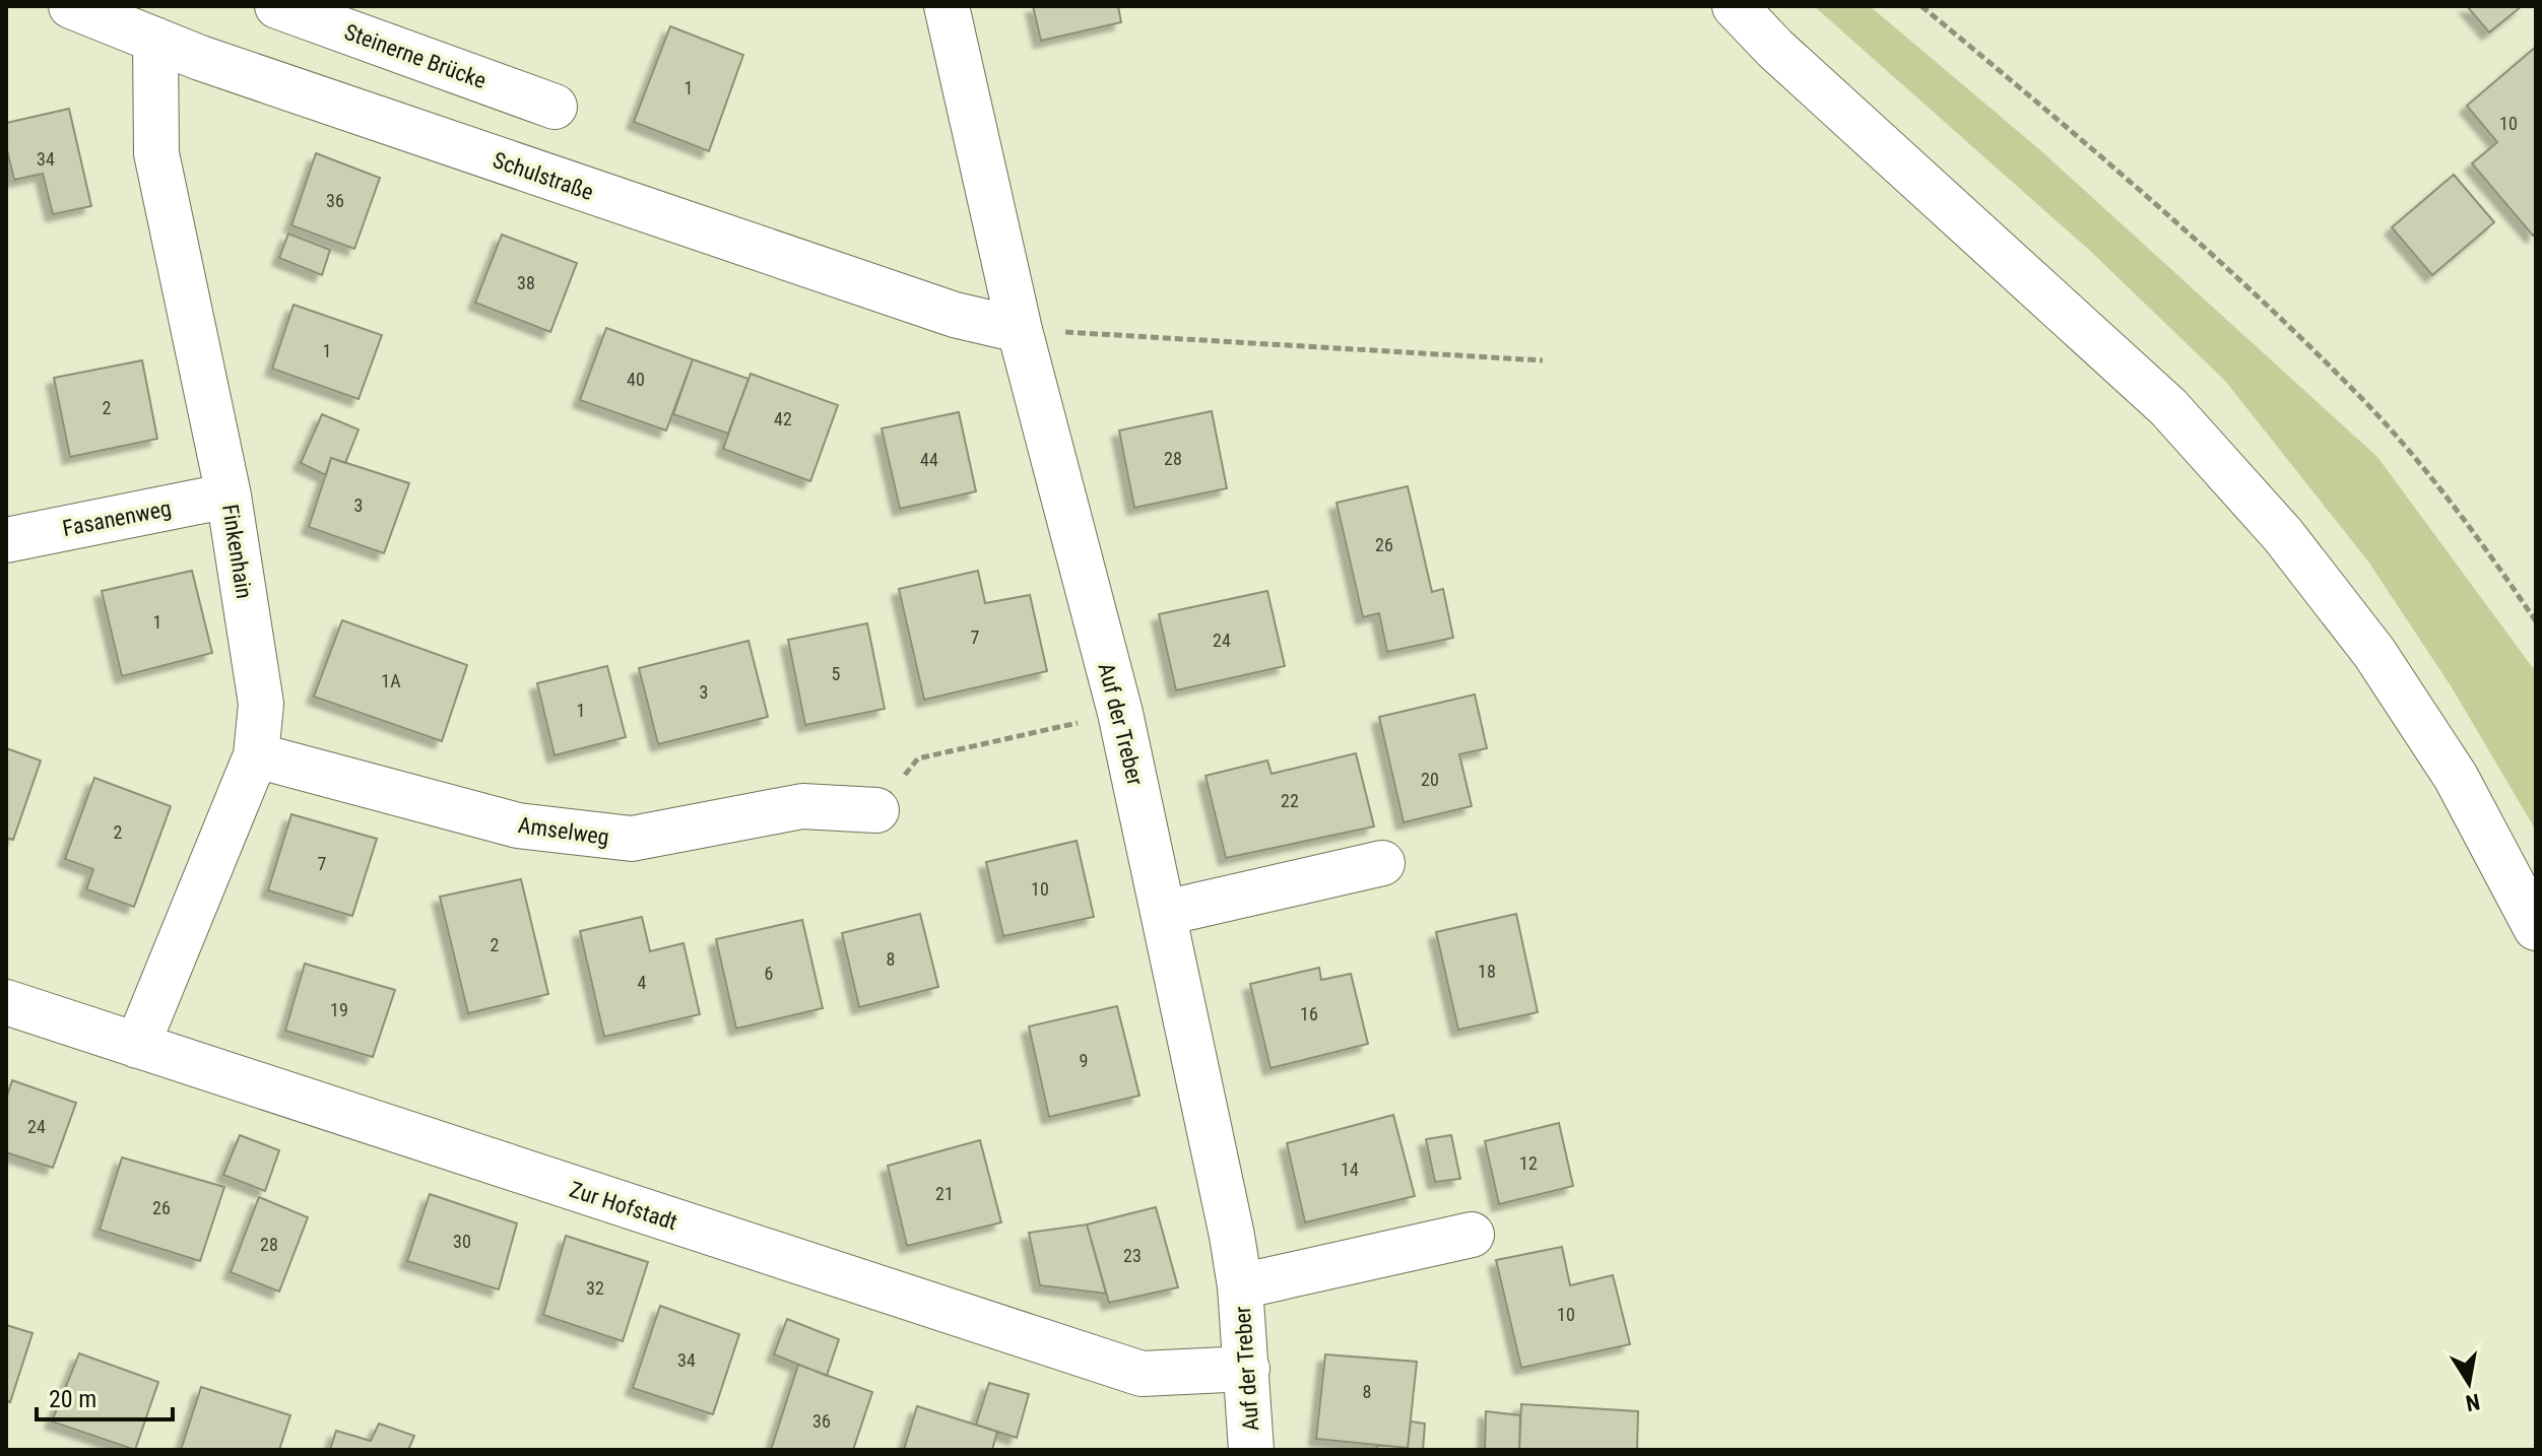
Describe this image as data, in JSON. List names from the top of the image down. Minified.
{"streets":{"street":["Steinerne Brücke","Schulstraße","Fasanenweg","Finkenhain","Auf der Treber","Amselweg","Zur Hofstadt"]},"crossings":[["Schulstraße","Finkenhain"],["Schulstraße","Auf der Treber"],["Fasanenweg","Finkenhain"],["Finkenhain","Amselweg"],["Finkenhain","Zur Hofstadt"],["Auf der Treber","Zur Hofstadt"]],"house_numbers":["1","10","34","36","38","1","40","2","42","28","44","3","26","1","7","24","5","1A","3","1","20","22","2","7","10","2","8","18","6","4","19","16","9","24","12","14","21","26","30","28","23","32","10","34","8","36"],"scale_bar":"20 m","north":"bottom"}
